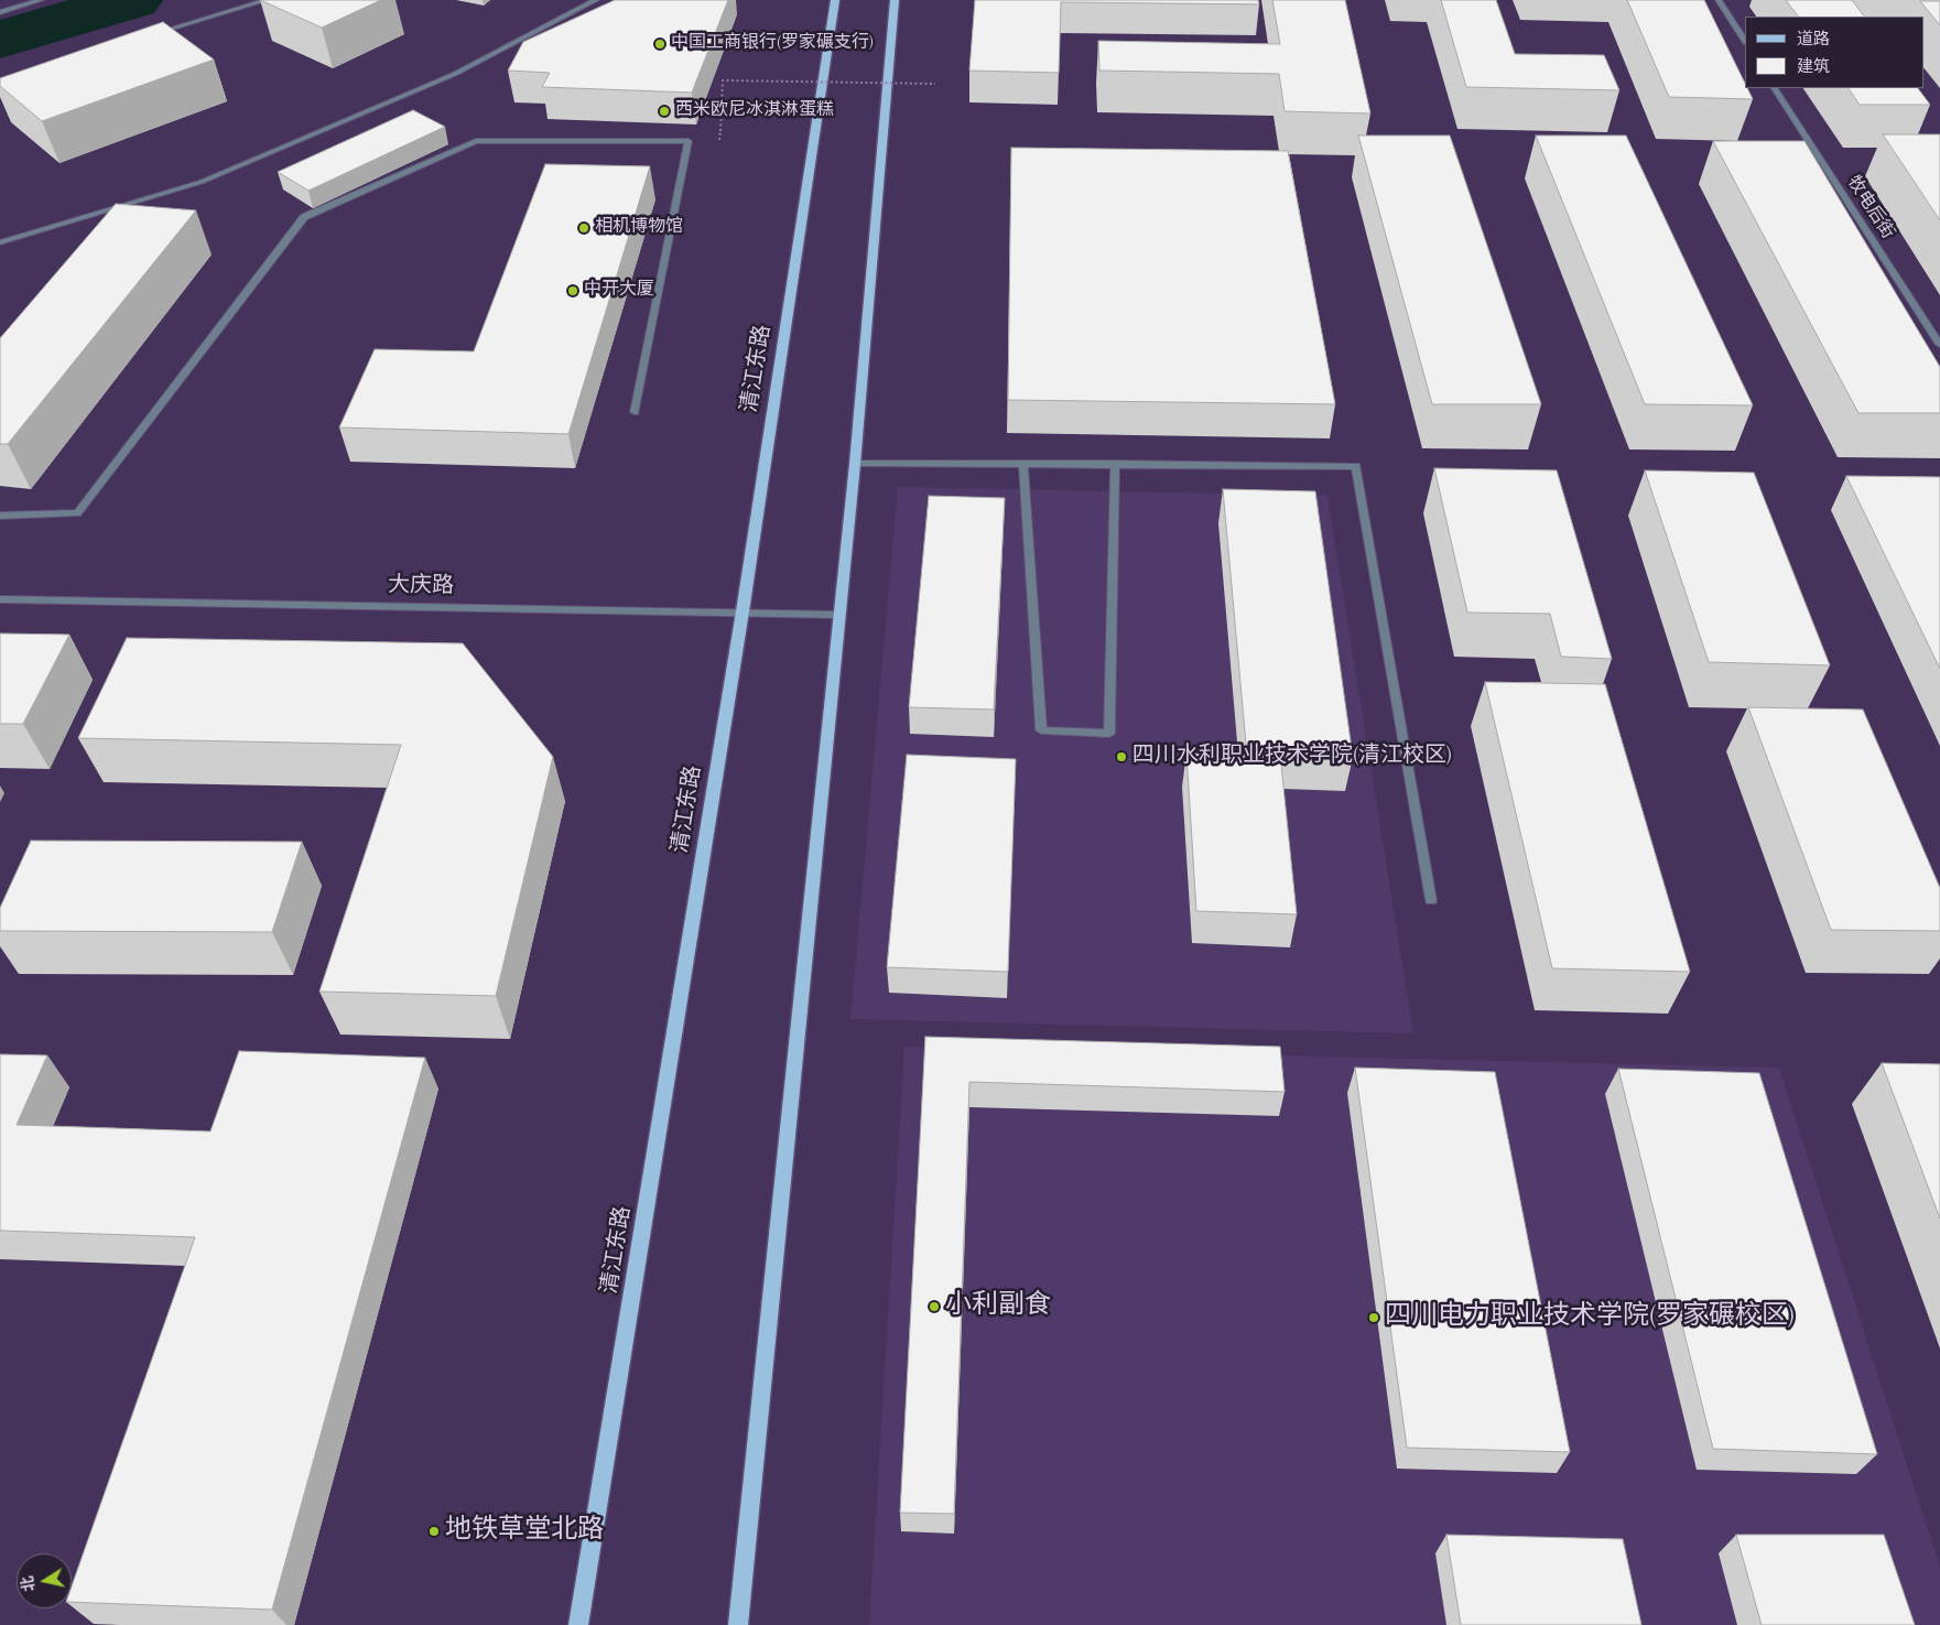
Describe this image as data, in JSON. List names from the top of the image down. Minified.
{"streets":{"main road":["清江东路"],"street":["牧电后街","大庆路"]},"crossings":[["清江东路","大庆路"]],"places":["中国工商银行(罗家碾支行)","西米欧尼冰淇淋蛋糕","相机博物馆","中开大厦","四川水利职业技术学院(清江校区)","小利副食","四川电力职业技术学院(罗家碾校区)","地铁草堂北路"],"legend":["道路","建筑"],"north":"left"}
